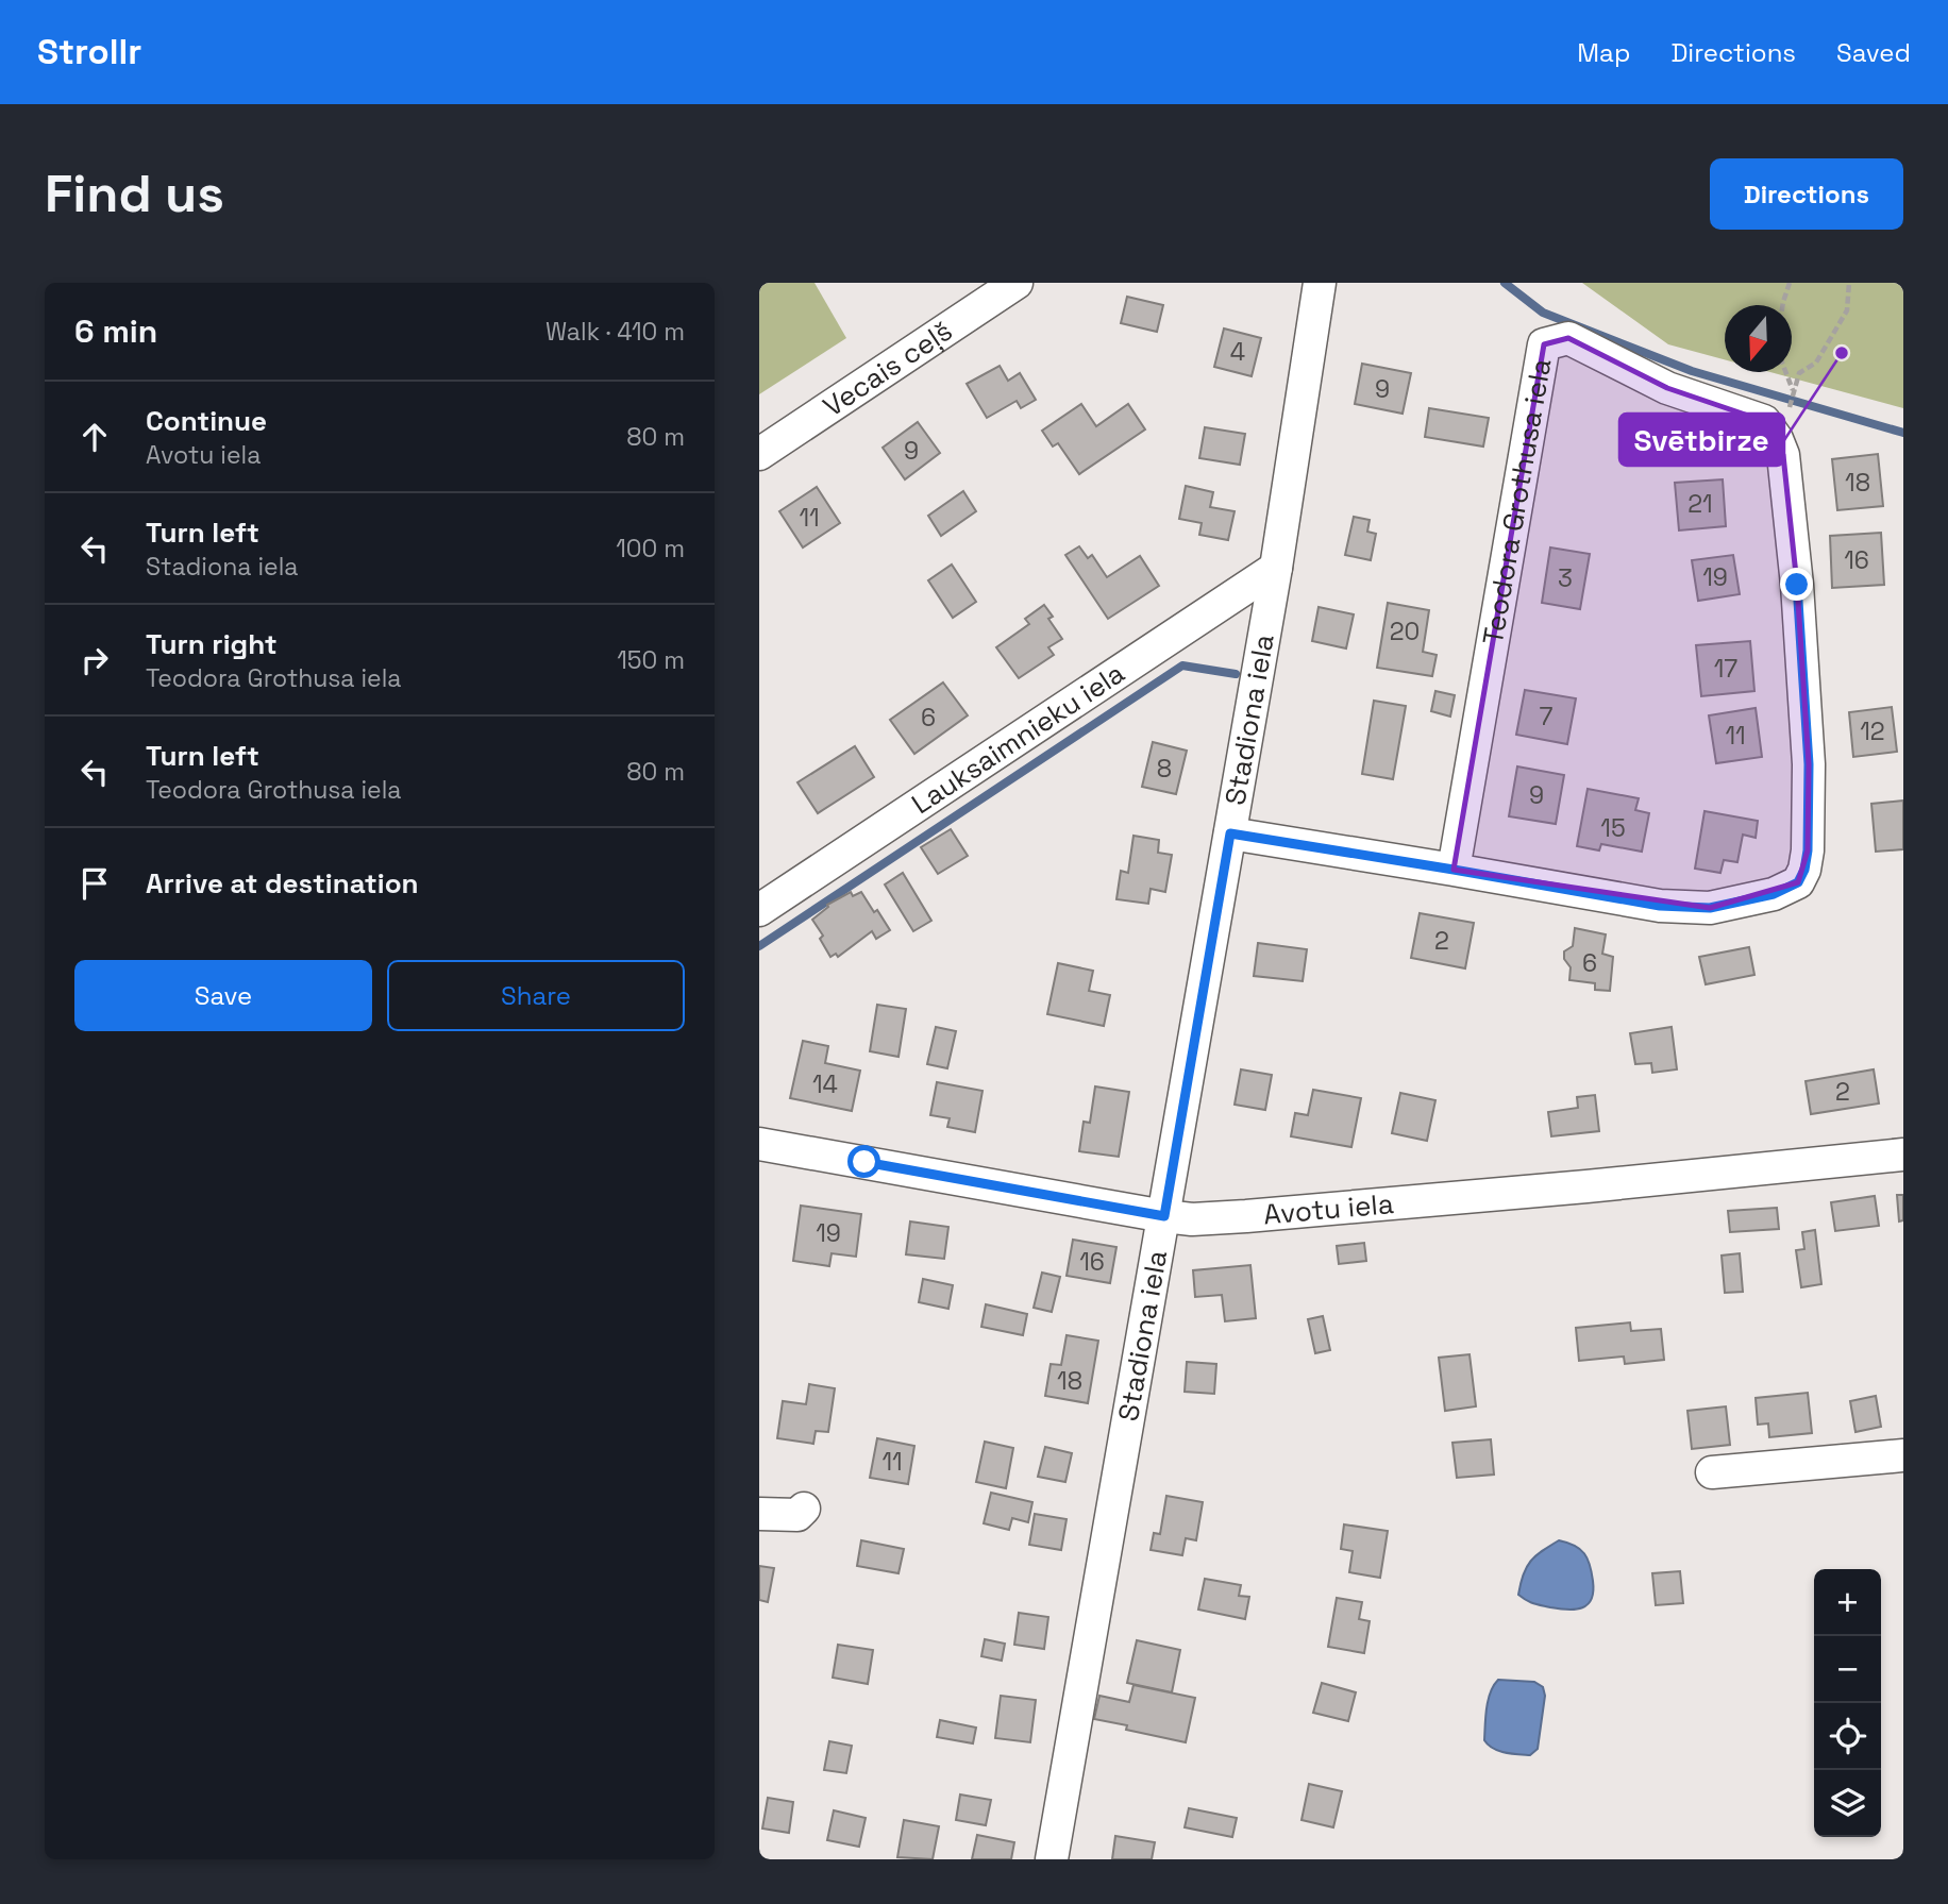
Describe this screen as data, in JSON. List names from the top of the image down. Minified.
{"streets":{"street":["Vecais ceļš","Teodora Grothusa iela","Stadiona iela","Lauksaimnieku iela","Avotu iela"]},"crossings":[["Teodora Grothusa iela","Stadiona iela"],["Stadiona iela","Lauksaimnieku iela"],["Stadiona iela","Avotu iela"]],"places":["Svētbirze"],"house_numbers":["4","9","9","18","21","11","16","19","3","20","17","7","6","12","11","8","9","15","2","6","14","2","19","16","18","11"],"north":"bottom","page":{"header":"Strollr","nav":["Map","Directions","Saved"],"buttons":["Directions",["Save","Share"]],"title":"Find us","heading":["6 min","Walk · 410 m"],"list":[["Continue","Avotu iela","80 m"],["Turn left","Stadiona iela","100 m"],["Turn right","Teodora Grothusa iela","150 m"],["Turn left","Teodora Grothusa iela","80 m"],"Arrive at destination"],"map_buttons":["+","−"]}}
